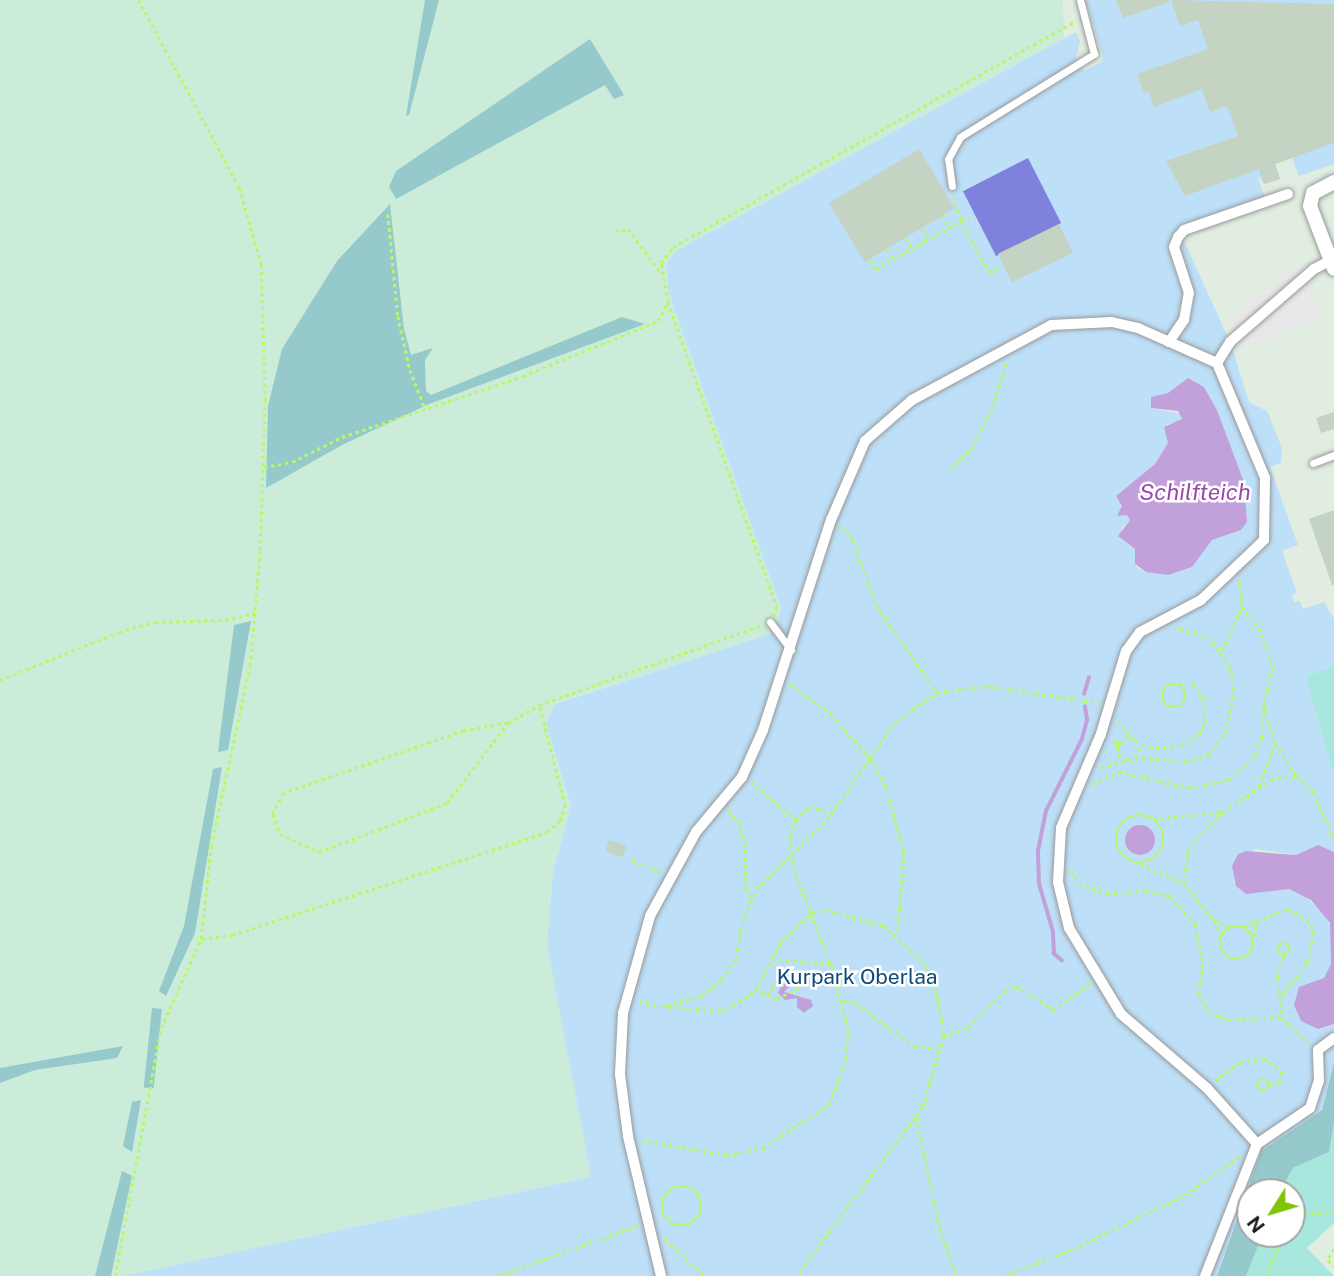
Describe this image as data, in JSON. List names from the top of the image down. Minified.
{"water":["Schilfteich"],"parks":["Kurpark Oberlaa"],"north":"bottom left"}
